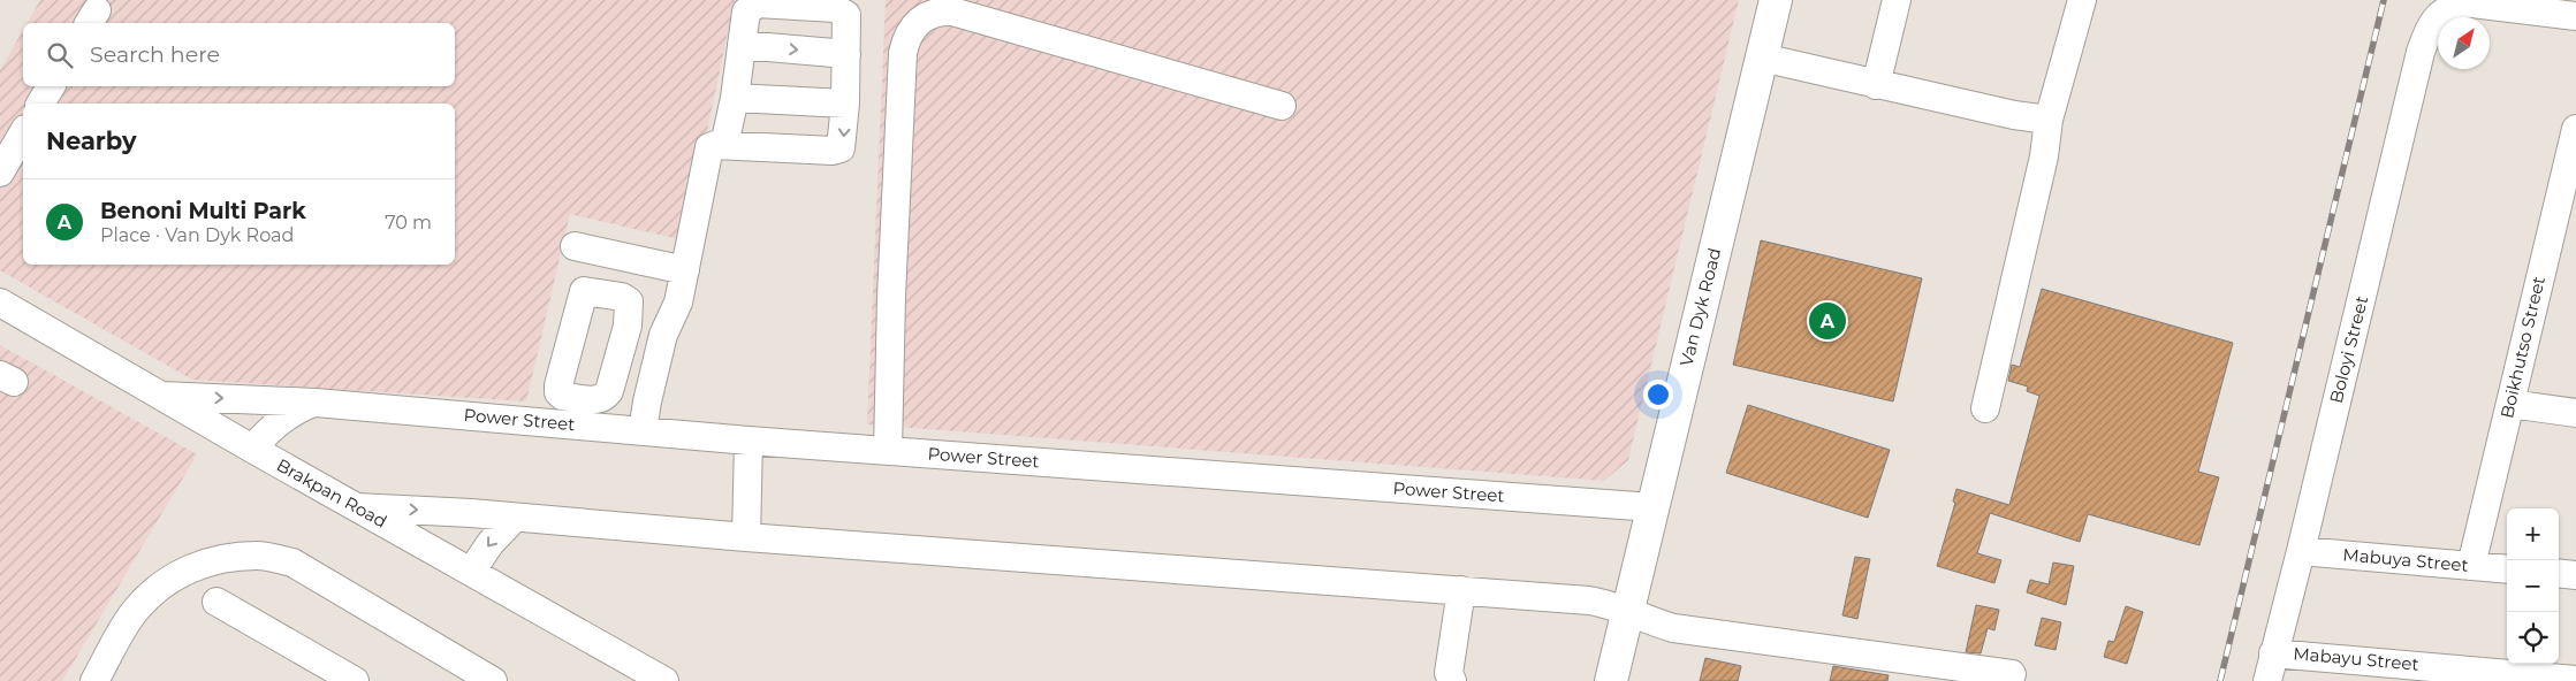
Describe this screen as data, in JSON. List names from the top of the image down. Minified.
{"streets":{"main road":["Van Dyk Road"],"street":["Boikhutso Street","Boloyi Street","Power Street","Brakpan Road","Mabuya Street","Mabayu Street"]},"crossings":[["Van Dyk Road","Power Street"],["Boikhutso Street","Mabuya Street"],["Boloyi Street","Mabuya Street"],["Boloyi Street","Mabayu Street"],["Power Street","Brakpan Road"]],"north":"top right","page":{"search":"Search here","heading":"Nearby","list":[{"mark":"A","name":"Benoni Multi Park","note":"Place · Van Dyk Road","value":"70 m"}],"pins":"A","map_buttons":["+","−"]}}
